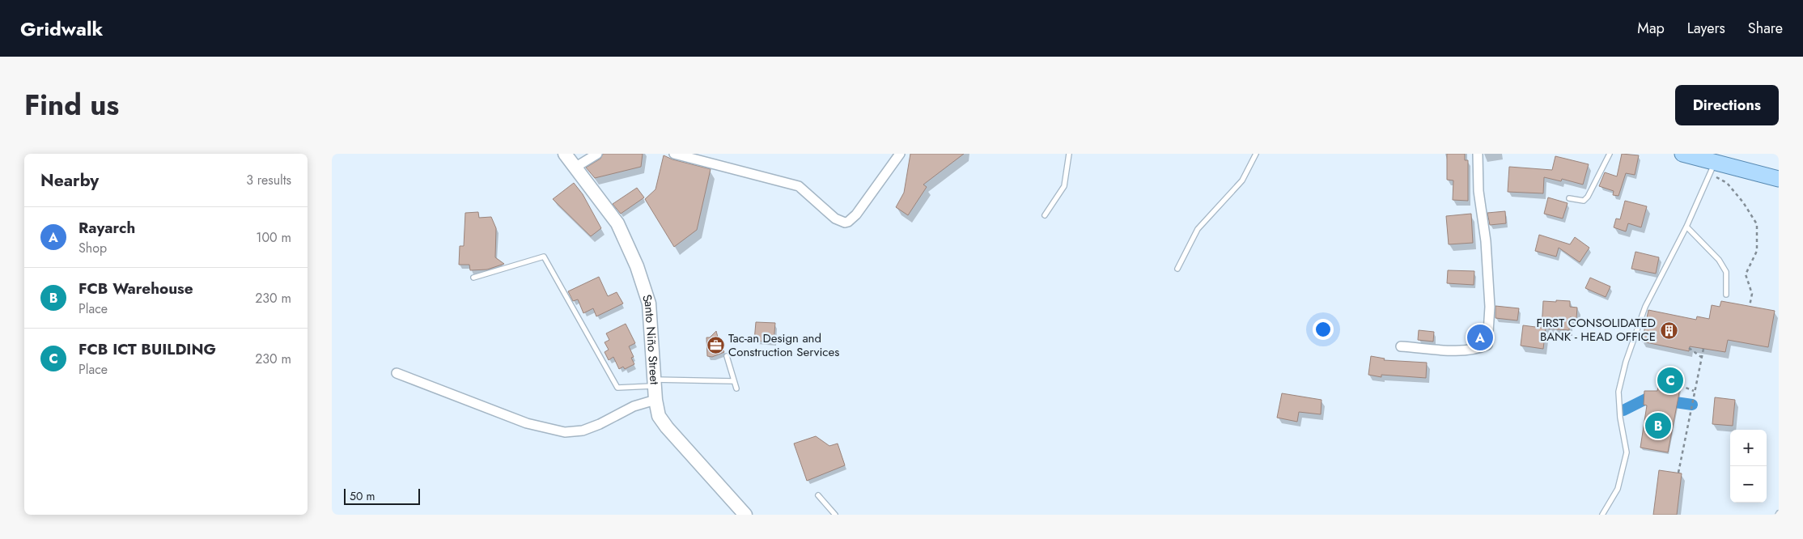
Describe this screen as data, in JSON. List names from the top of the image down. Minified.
{"streets":{"main road":["Santo Niño Street"]},"places":{"building":["FIRST CONSOLIDATED BANK - HEAD OFFICE"],"office":["Tac-an Design and Construction Services"]},"scale_bar":"50 m","page":{"header":"Gridwalk","nav":["Map","Layers","Share"],"title":"Find us","buttons":"Directions","heading":["Nearby","3 results"],"list":[{"mark":"A","name":"Rayarch","note":"Shop","value":"100 m"},{"mark":"B","name":"FCB Warehouse","note":"Place","value":"230 m"},{"mark":"C","name":"FCB ICT BUILDING","note":"Place","value":"230 m"}],"pins":["A","C","B"],"map_buttons":["+","−"],"scale":"50 m"}}
